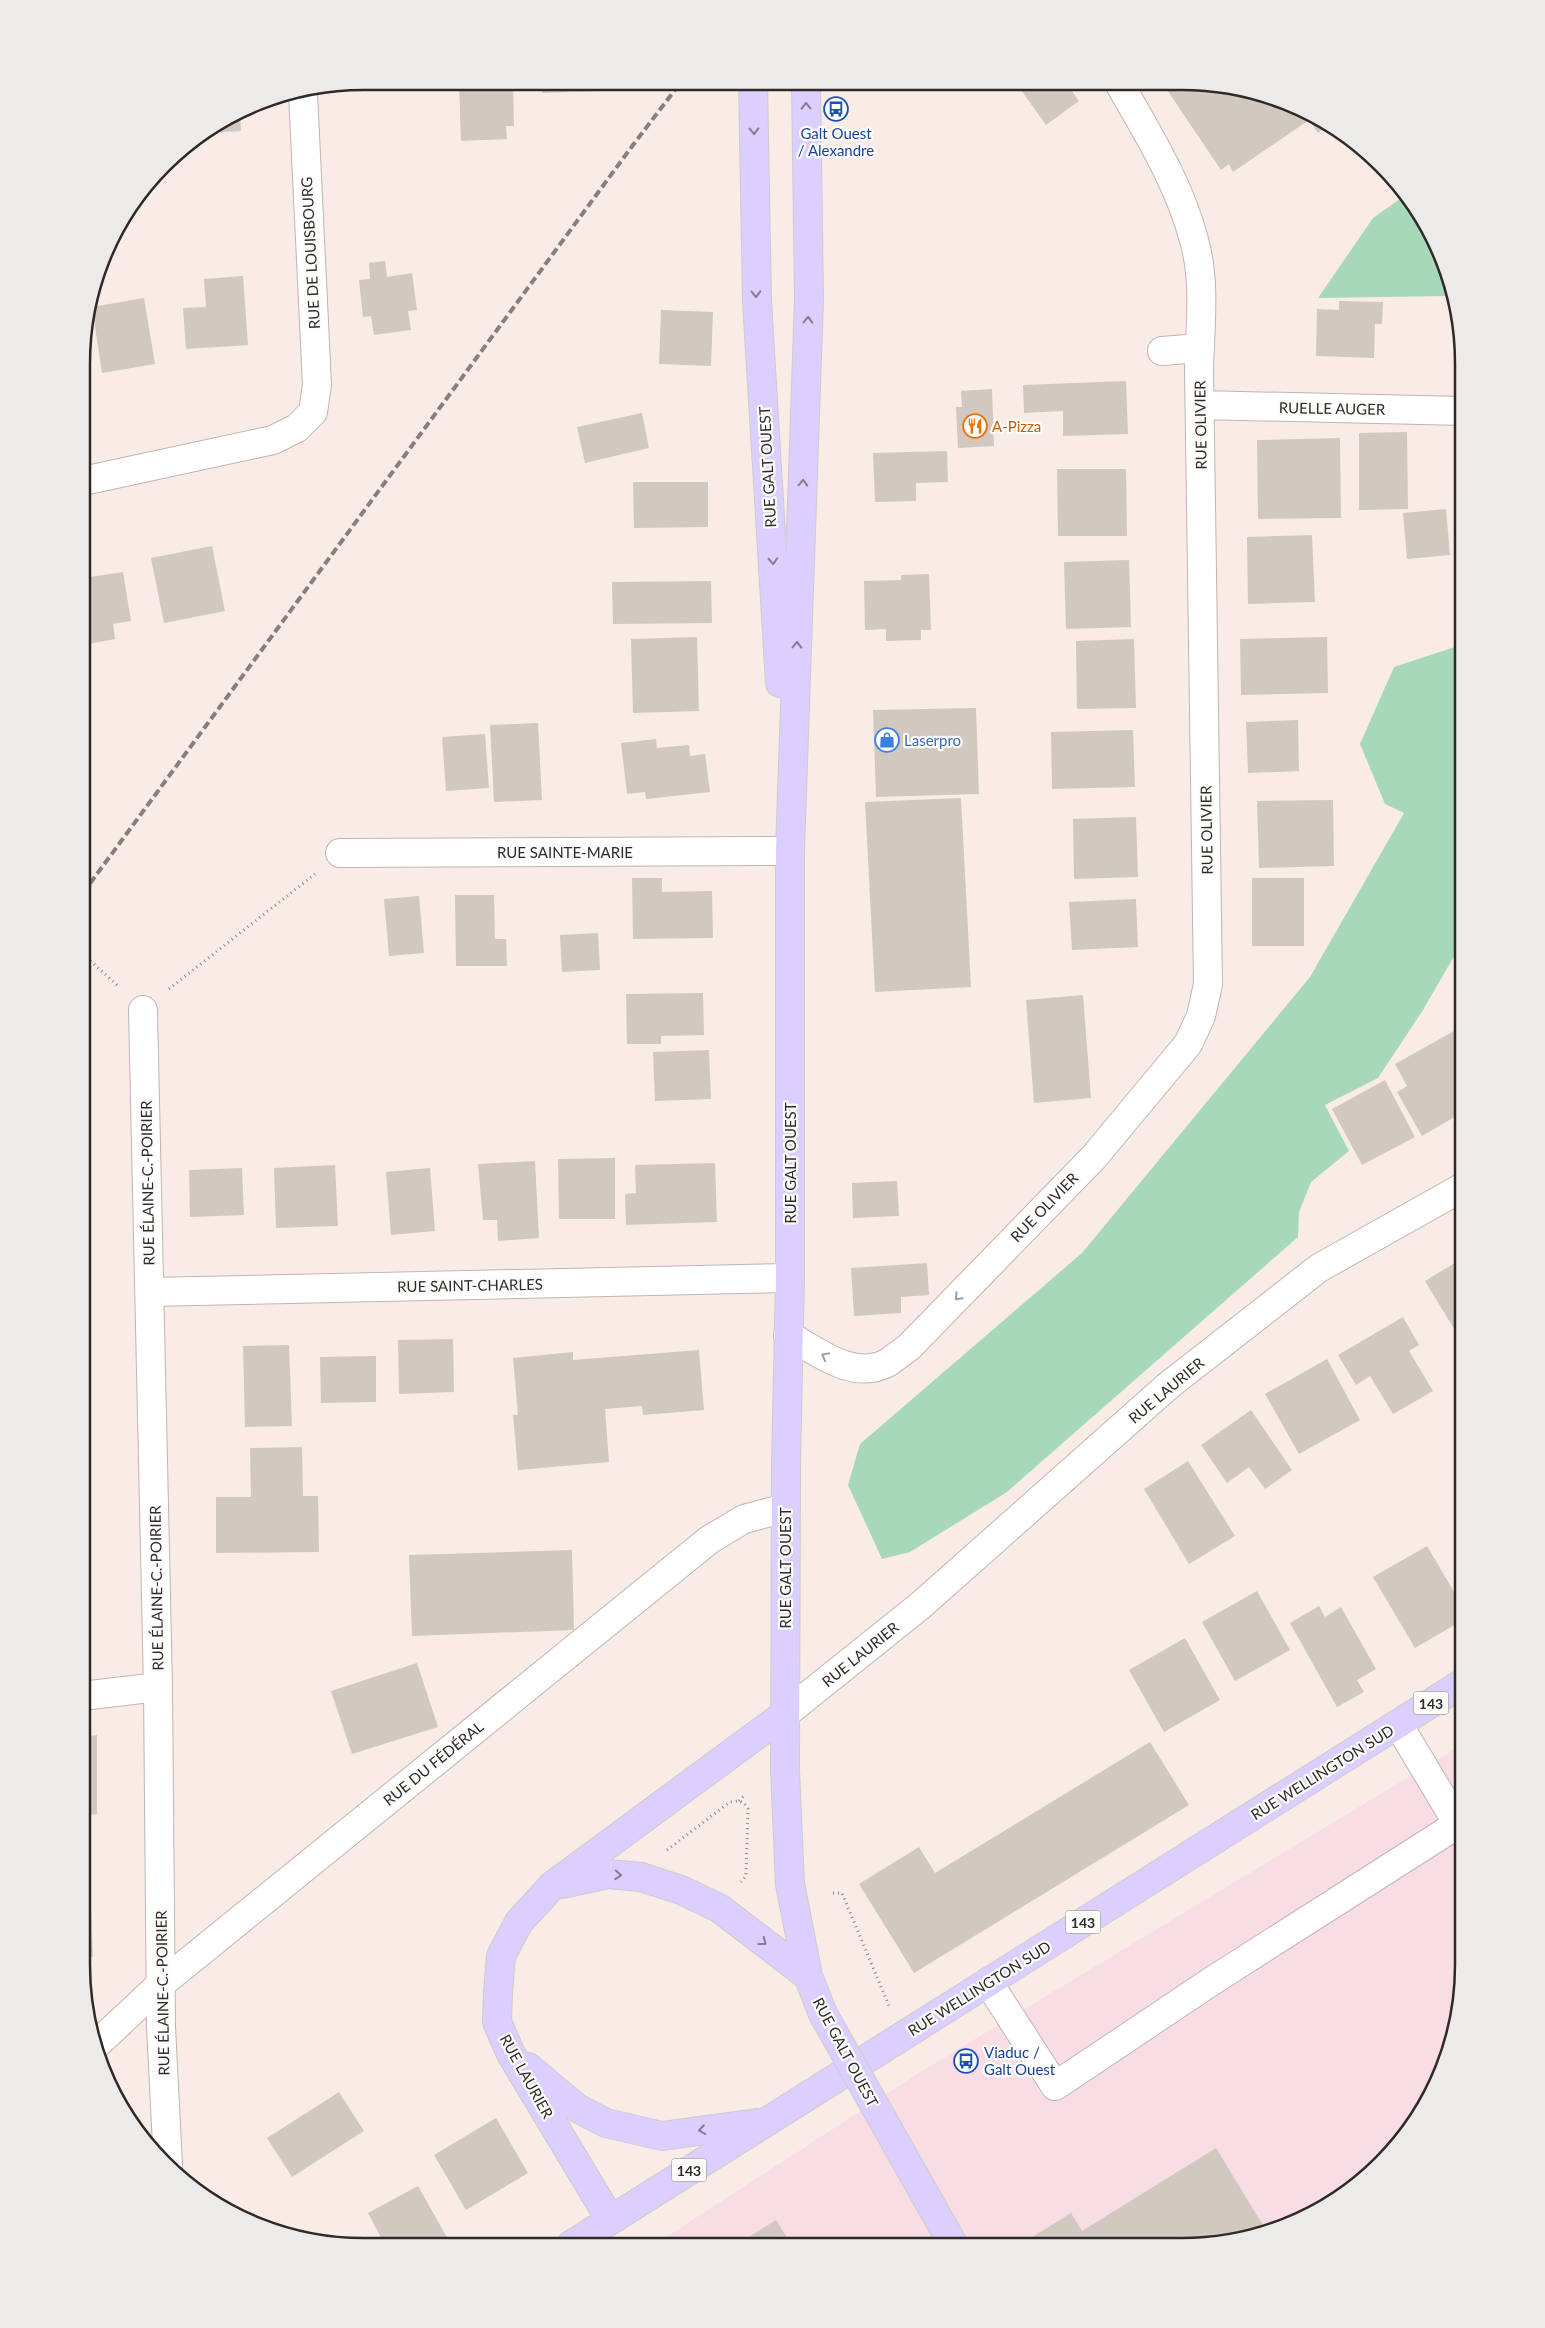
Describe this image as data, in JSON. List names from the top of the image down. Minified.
{"streets":{"main road":["RUE GALT OUEST","RUE LAURIER","143","RUE WELLINGTON SUD"],"street":["RUE DE LOUISBOURG","RUELLE AUGER","RUE OLIVIER","RUE SAINTE-MARIE","RUE ÉLAINE-C.-POIRIER","RUE SAINT-CHARLES","RUE DU FÉDÉRAL"]},"crossings":[["RUELLE AUGER","RUE OLIVIER"],["RUE OLIVIER","RUE GALT OUEST"],["RUE GALT OUEST","RUE SAINTE-MARIE"],["RUE GALT OUEST","RUE SAINT-CHARLES"],["RUE GALT OUEST","RUE LAURIER"],["RUE GALT OUEST","RUE DU FÉDÉRAL"],["RUE ÉLAINE-C.-POIRIER","RUE SAINT-CHARLES"],["RUE ÉLAINE-C.-POIRIER","RUE DU FÉDÉRAL"],["RUE LAURIER","RUE WELLINGTON SUD"]],"one_way":["RUE OLIVIER"],"places":{"bus stop":["Galt Ouest / Alexandre","Viaduc / Galt Ouest"],"restaurant":["A-Pizza"],"shop":["Laserpro"]}}
